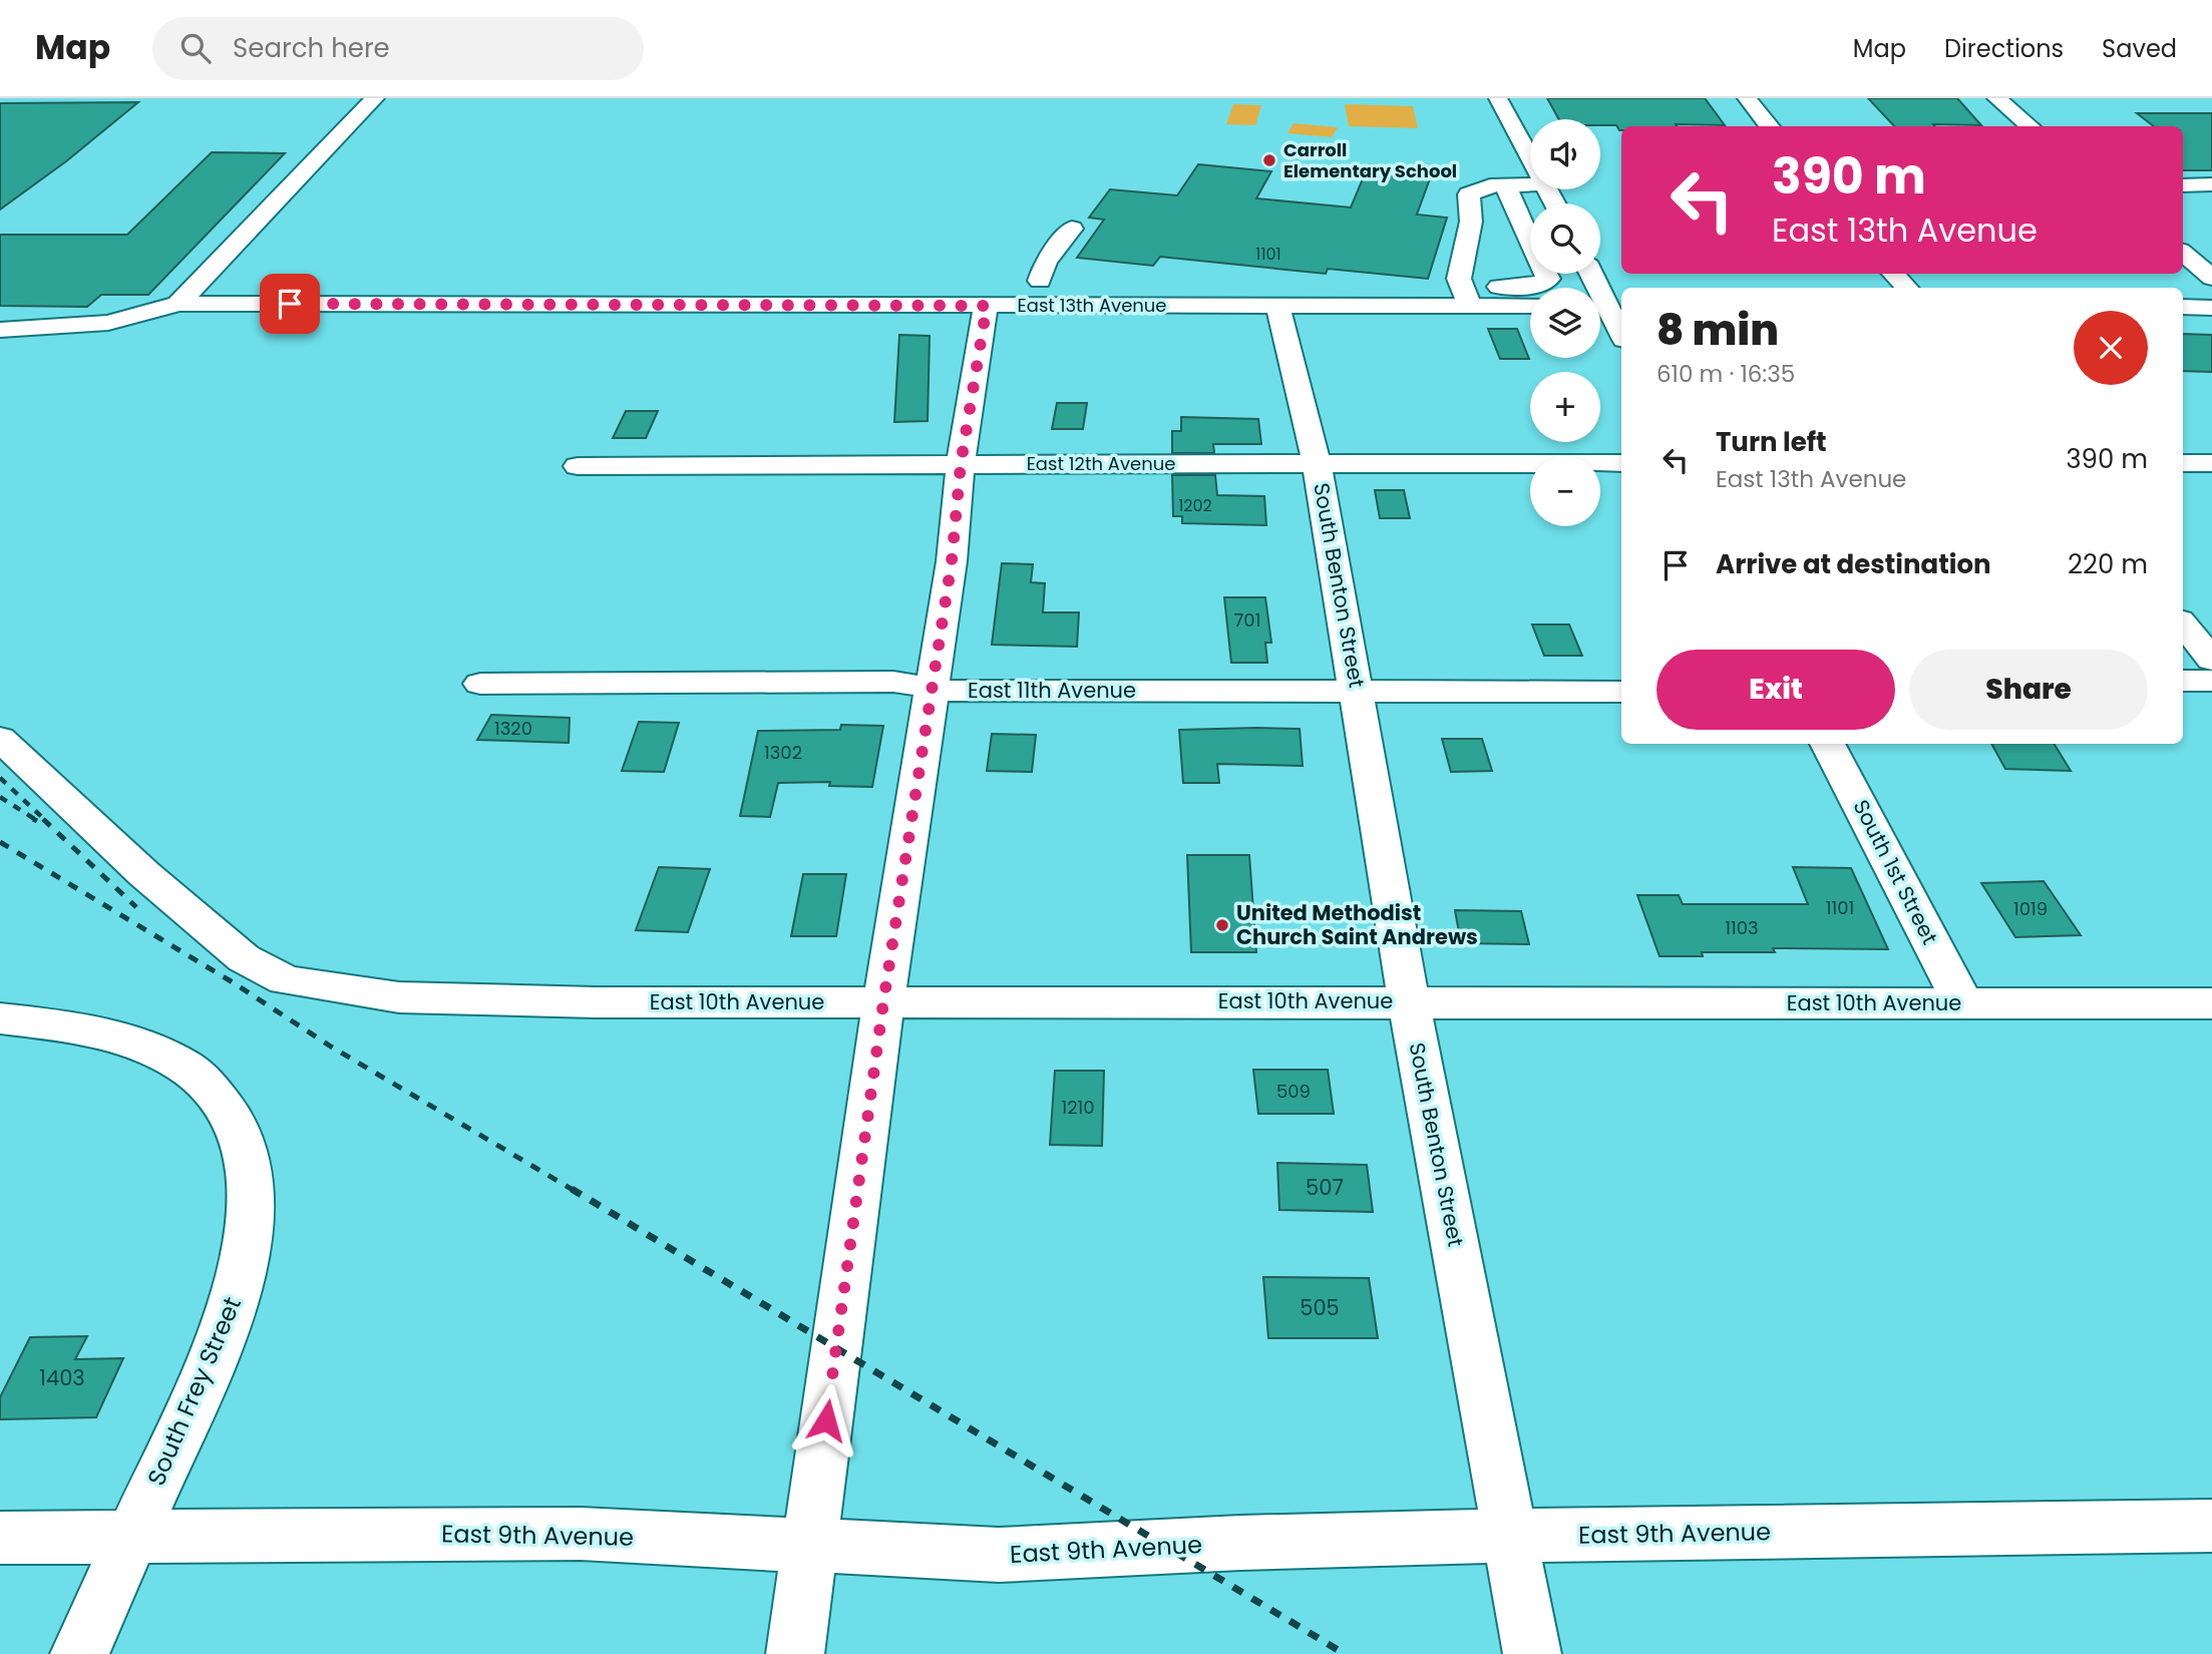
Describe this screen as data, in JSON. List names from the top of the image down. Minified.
{"streets":{"street":["East 13th Avenue","East 12th Avenue","South Benton Street","East 11th Avenue","South 1st Street","East 10th Avenue","South Frey Street","East 9th Avenue"]},"crossings":[["East 13th Avenue","South Benton Street"],["East 12th Avenue","South Benton Street"],["South Benton Street","East 11th Avenue"],["South Benton Street","East 10th Avenue"],["South Benton Street","East 9th Avenue"],["South 1st Street","East 10th Avenue"],["South Frey Street","East 9th Avenue"]],"places":["Carroll Elementary School","United Methodist Church Saint Andrews"],"house_numbers":["1101","1202","701","1320","1302","1101","1019","1103","509","1210","507","505","1403"],"page":{"header":"Map","search":"Search here","nav":["Map","Directions","Saved"],"map_buttons":["+","−"],"turn":["390 m","East 13th Avenue"],"heading":["8 min","610 m · 16:35"],"list":[{"name":"Turn left","note":"East 13th Avenue","value":"390 m"},{"name":"Arrive at destination","value":"220 m"}],"buttons":["Exit","Share"]}}
